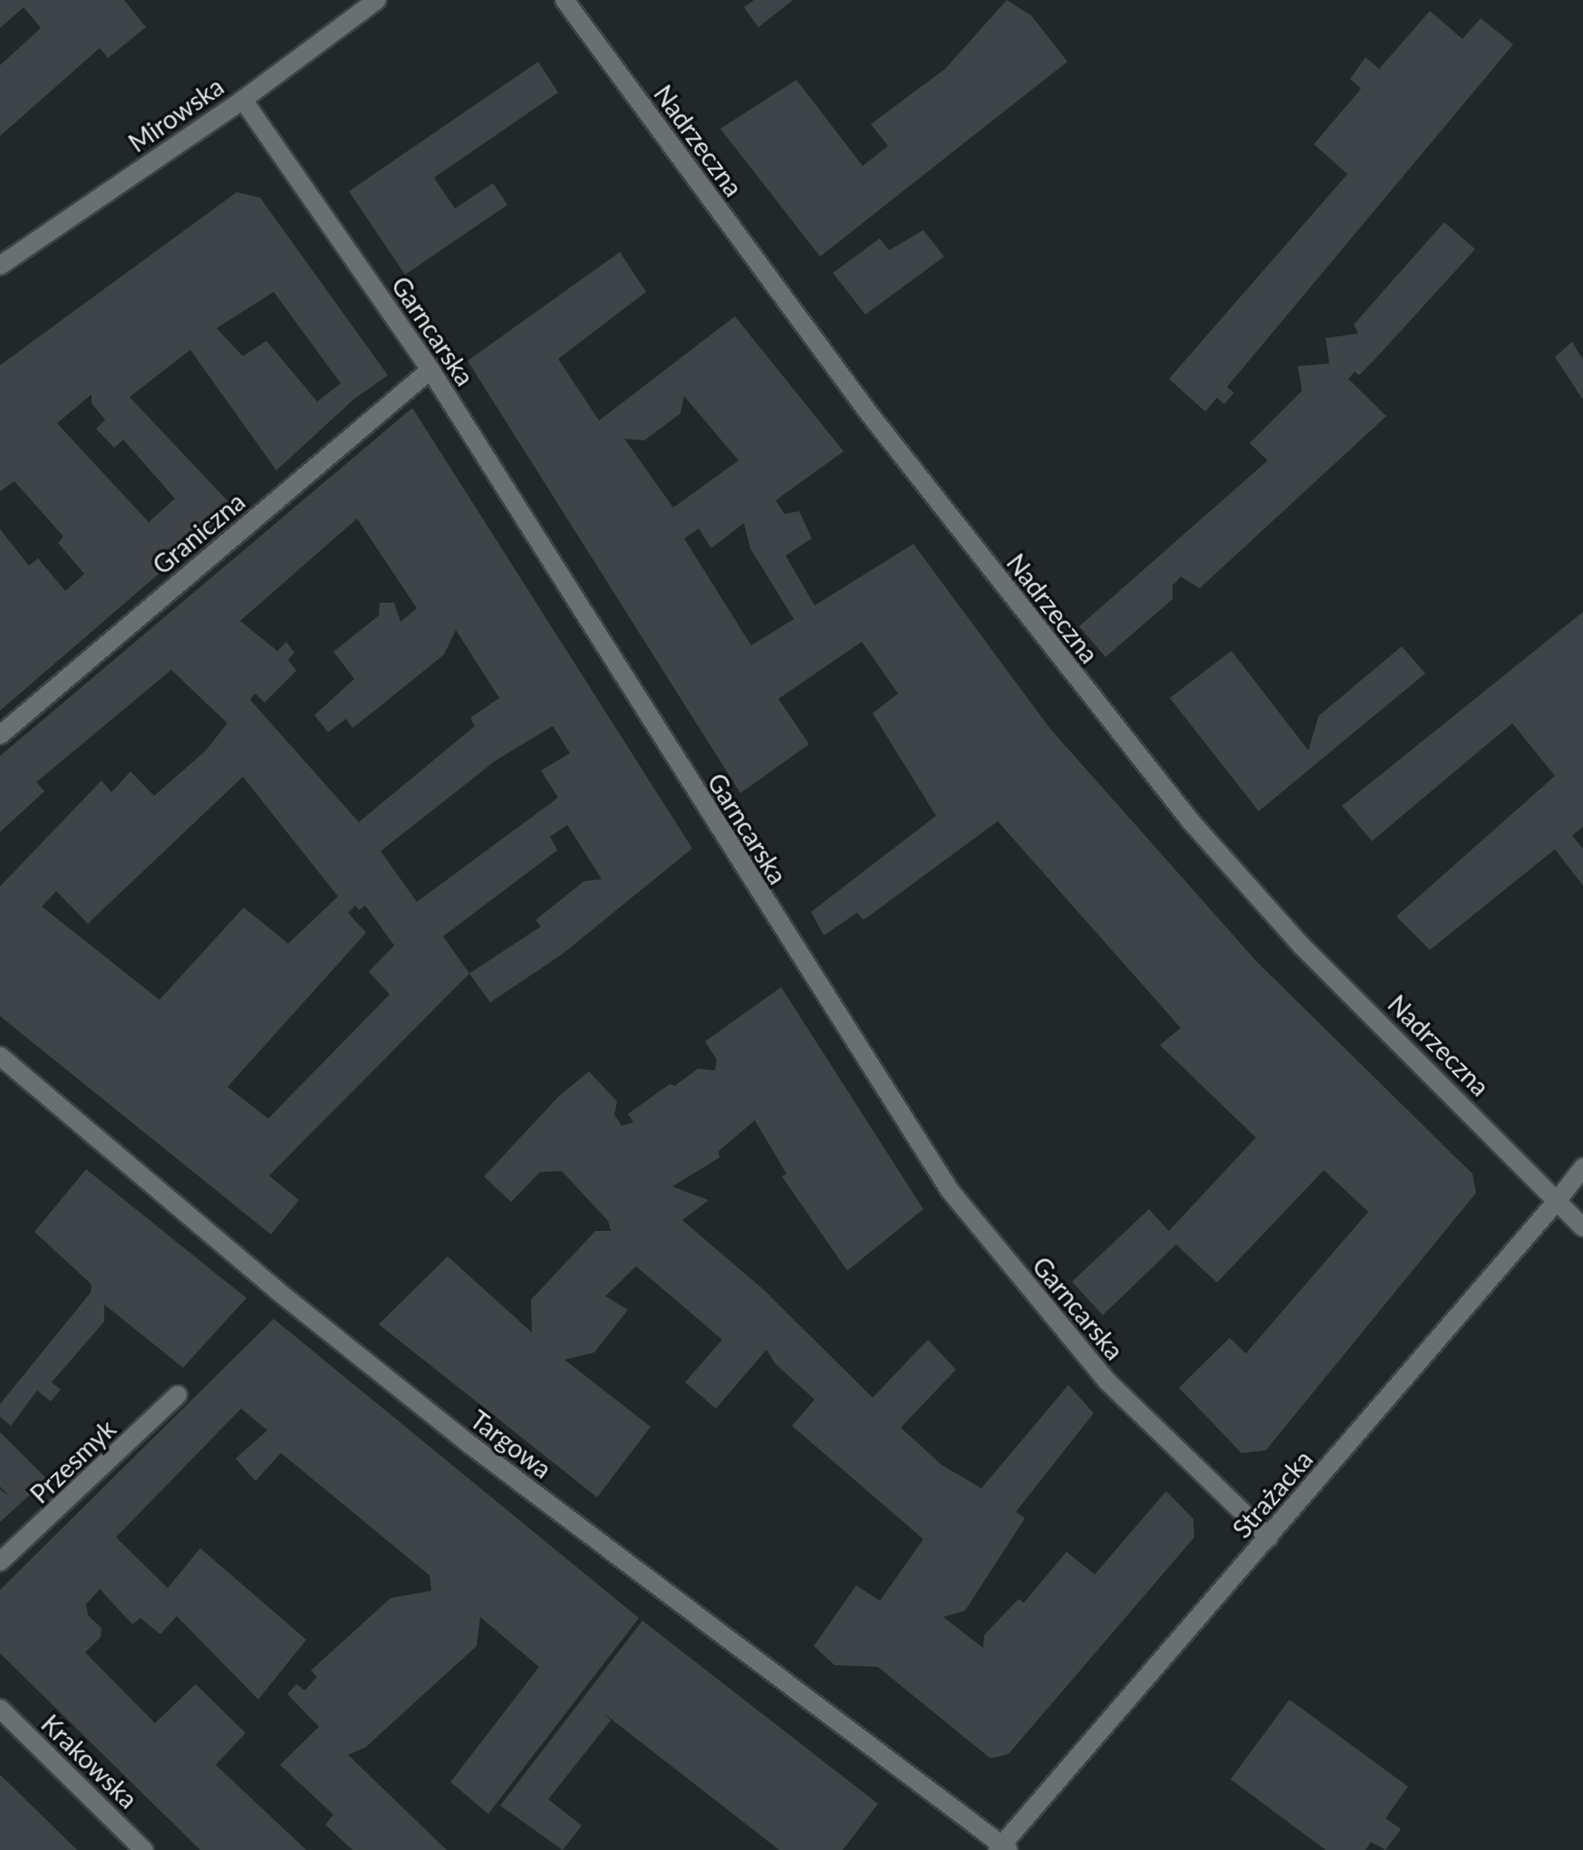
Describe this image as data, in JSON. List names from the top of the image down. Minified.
{"streets":{"street":["Mirowska","Nadrzeczna","Garncarska","Graniczna","Targowa","Przesmyk","Strażacka","Krakowska"]},"crossings":[["Mirowska","Garncarska"],["Nadrzeczna","Strażacka"],["Garncarska","Graniczna"],["Garncarska","Strażacka"],["Targowa","Strażacka"]]}
